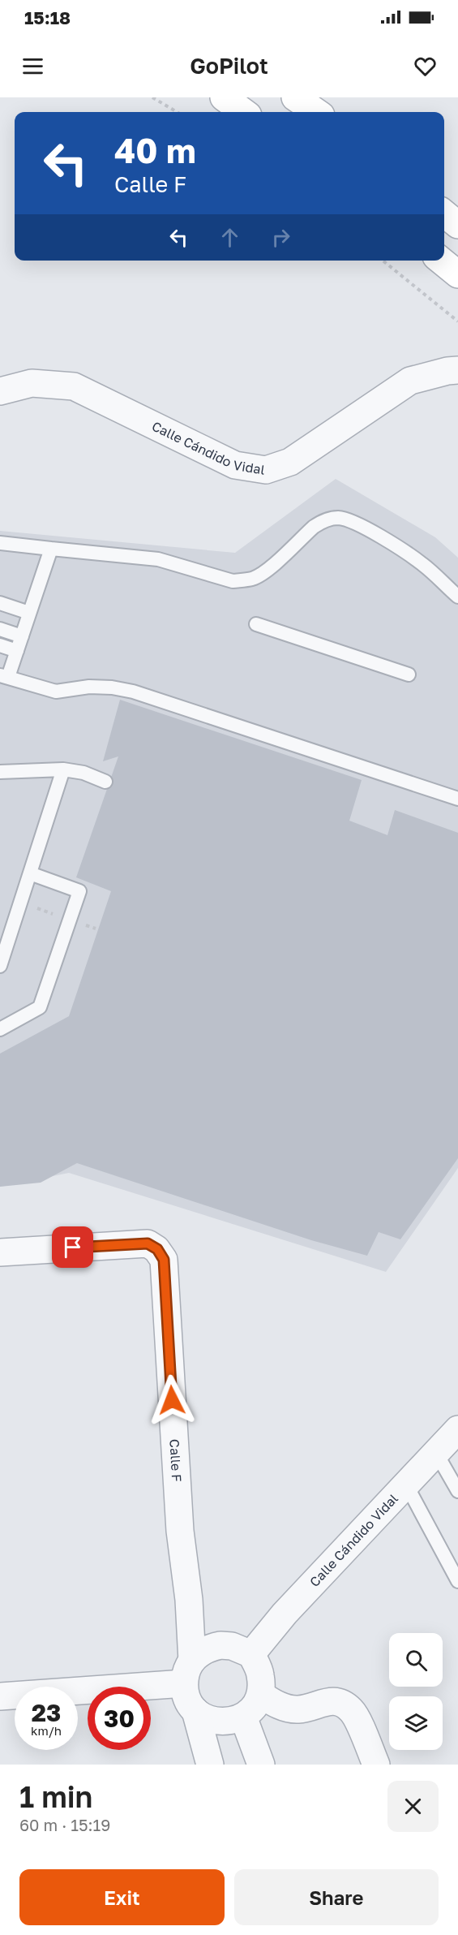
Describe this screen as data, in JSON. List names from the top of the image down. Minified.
{"streets":{"street":["Calle Cándido Vidal","Calle F"]},"crossings":[["Calle Cándido Vidal","Calle F"]],"page":{"status":"15:18","header":"GoPilot","turn":["40 m","Calle F"],"speed":"23 km/h","limit":"30","heading":["1 min","60 m · 15:19"],"buttons":["Exit","Share"]}}
